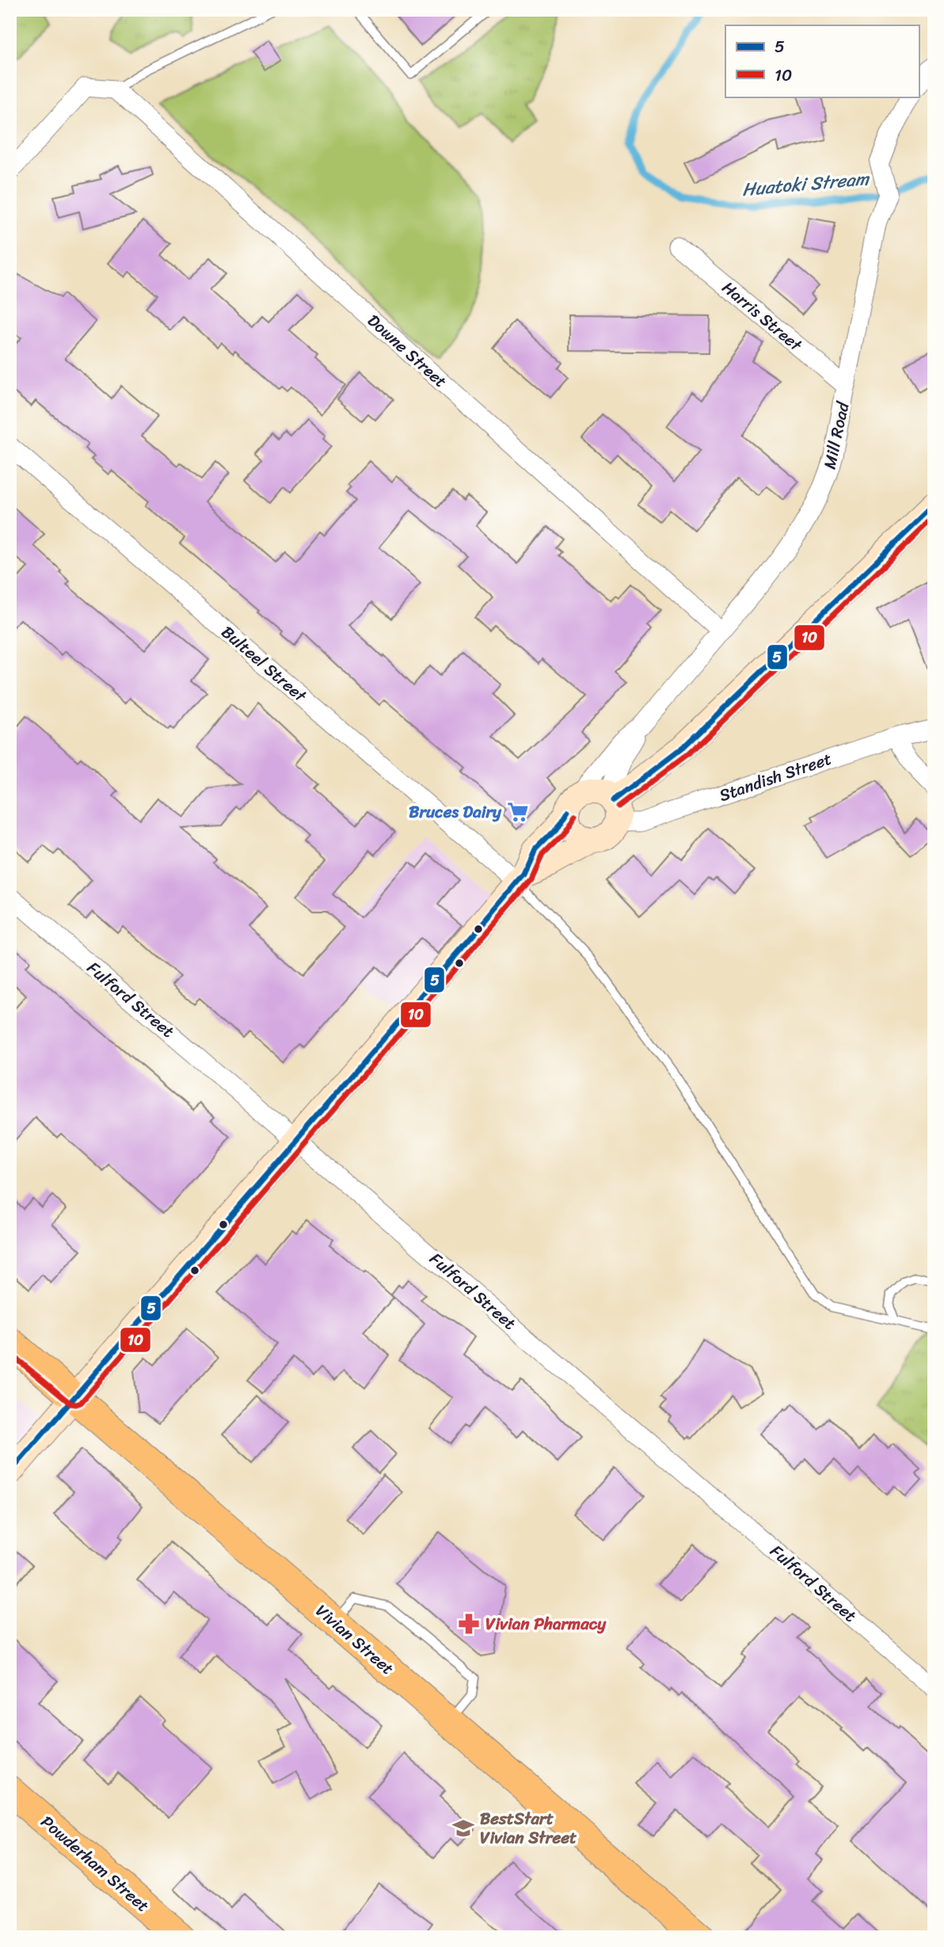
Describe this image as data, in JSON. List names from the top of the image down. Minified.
{"streets":{"main road":["Vivian Street","Powderham Street"],"street":["Harris Street","Downe Street","Mill Road","Bulteel Street","Standish Street","Fulford Street"]},"crossings":[["Harris Street","Mill Road"],["Downe Street","Mill Road"],["Mill Road","Standish Street"]],"water":["Huatoki Stream"],"places":{"supermarket":["Bruces Dairy"],"pharmacy":["Vivian Pharmacy"],"school or university":["BestStart Vivian Street"]},"lines":["transit line 5","transit line 10"],"legend":["5","10"]}
